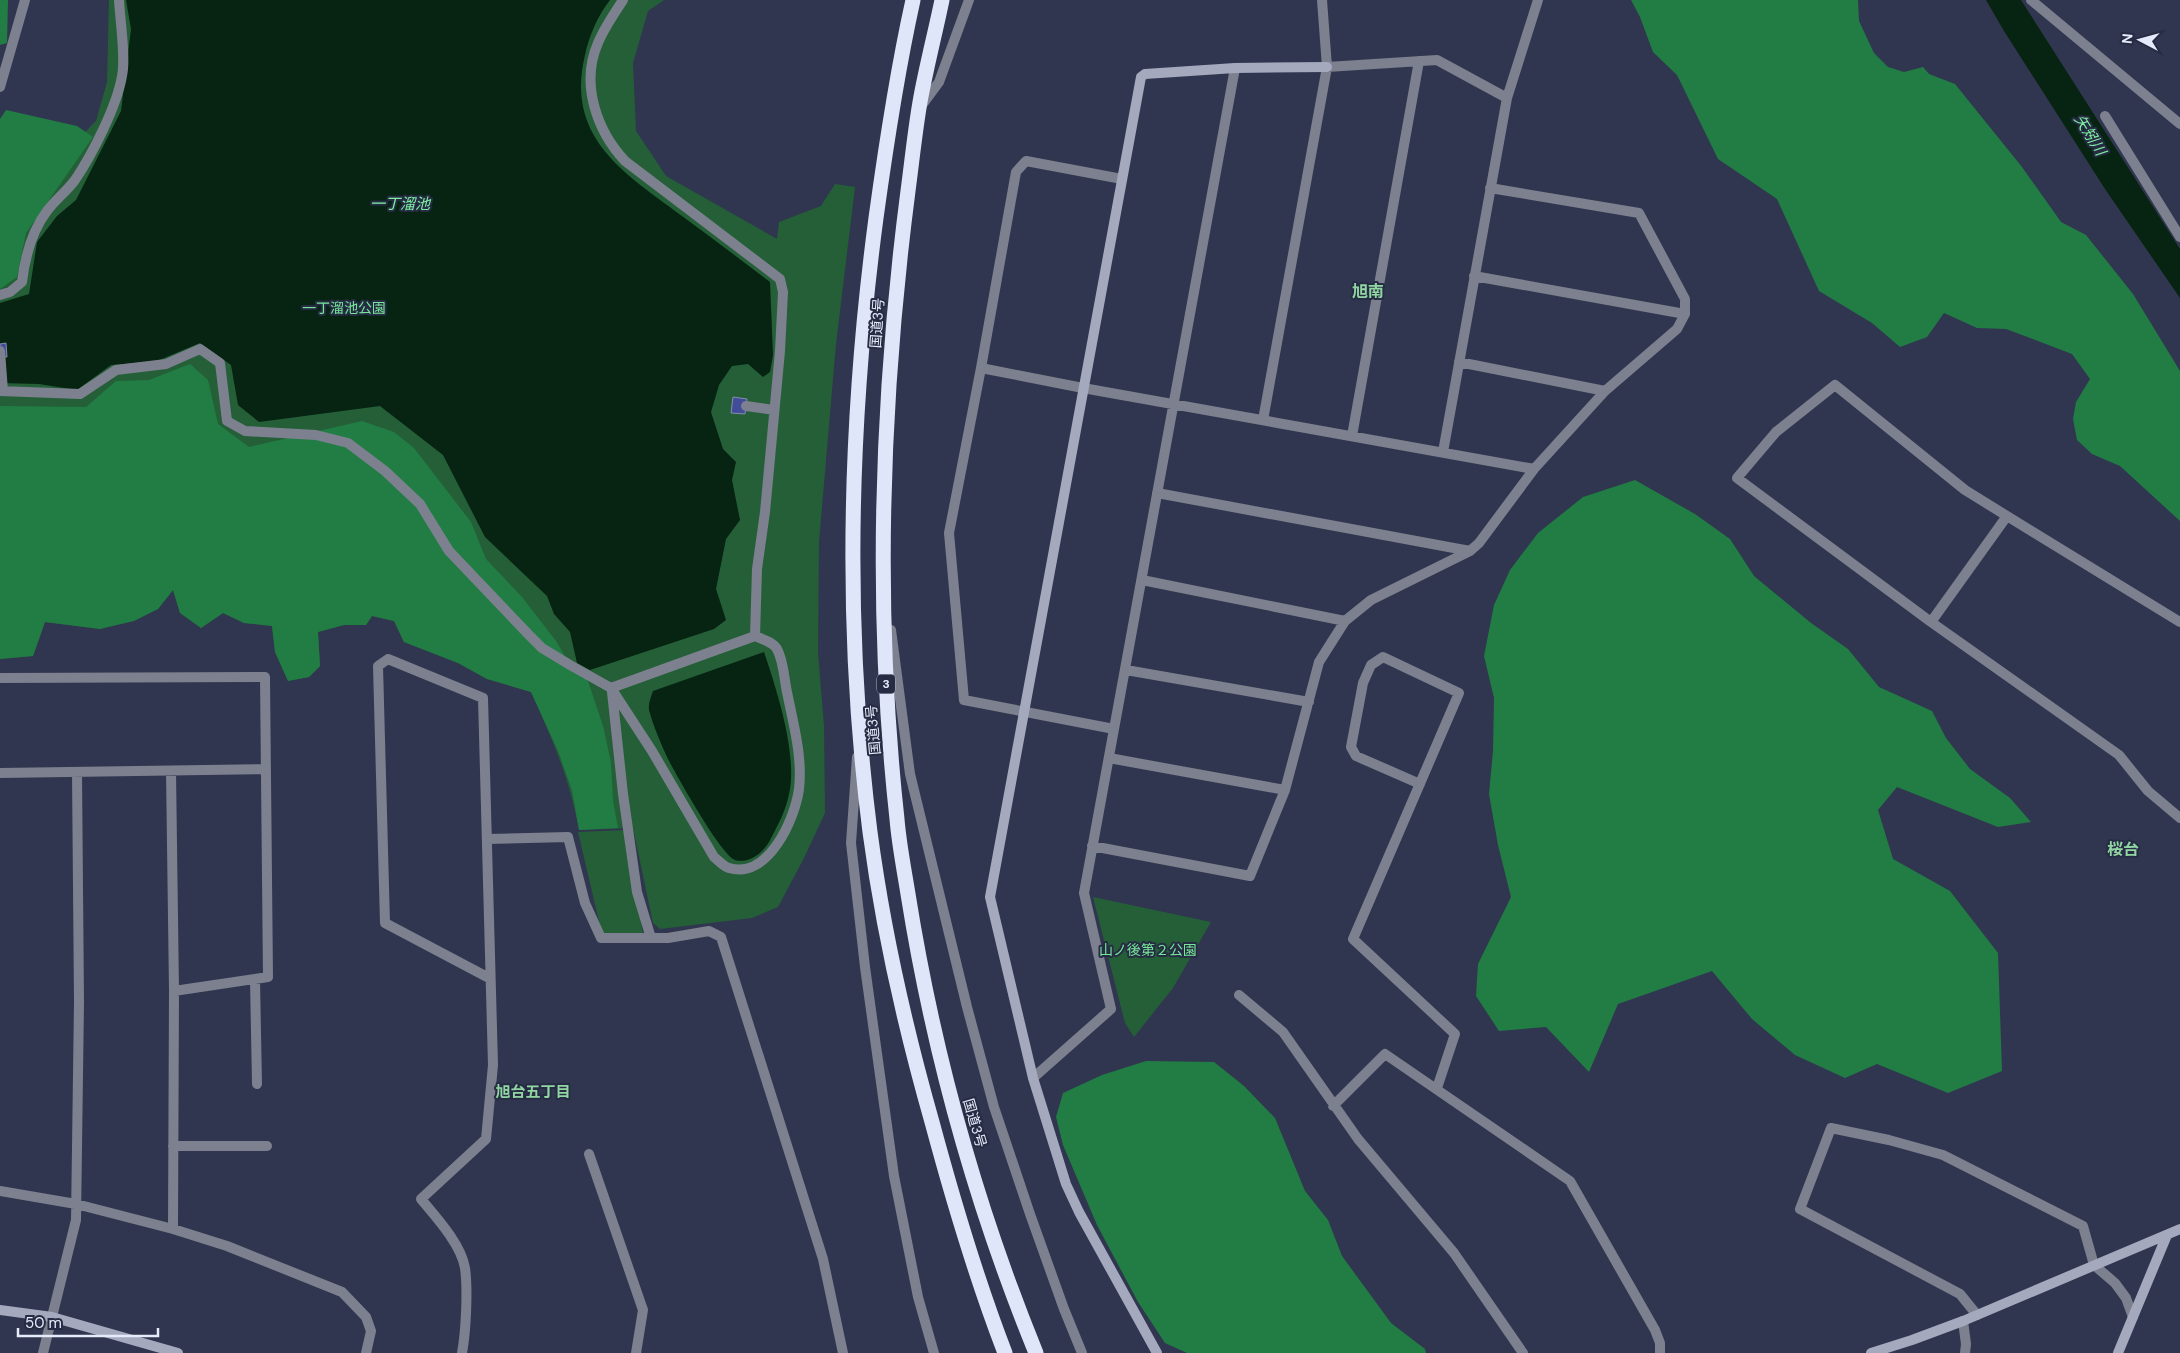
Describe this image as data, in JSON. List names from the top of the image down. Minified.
{"streets":{"highway":["国道3号","3"]},"districts":["旭南","桜台","旭台五丁目"],"water":["矢矧川","一丁溜池"],"parks":["一丁溜池公園","山ノ後第２公園"],"scale_bar":"50 m","north":"left"}
